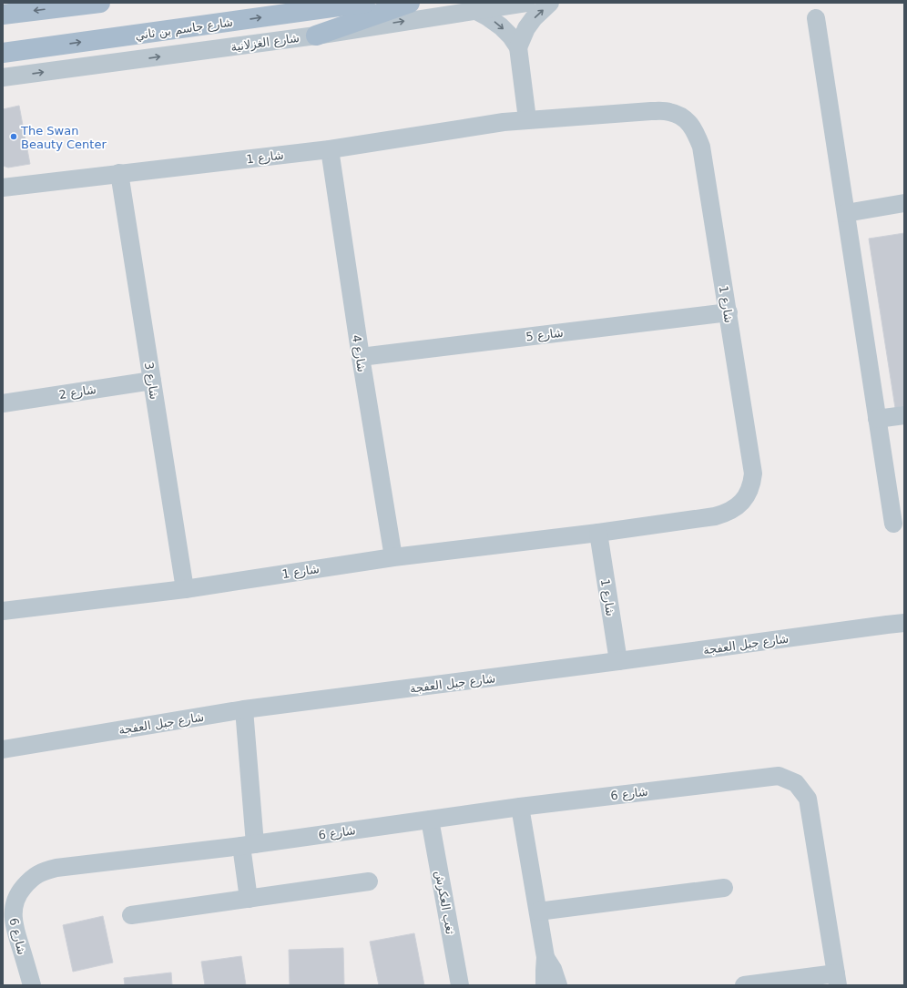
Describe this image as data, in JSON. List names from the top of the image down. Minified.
{"streets":{"main road":["شارع جاسم بن ثاني"],"street":["شارع الغزلانية","شارع 1","شارع 5","شارع 4","شارع 3","شارع 2","شارع جبل العفجة","شارع 6","ثغب العكرش"]},"crossings":[["شارع 1","شارع 5"],["شارع 1","شارع 4"],["شارع 1","شارع 3"],["شارع 1","شارع جبل العفجة"],["شارع 5","شارع 4"],["شارع 3","شارع 2"],["شارع 6","ثغب العكرش"]],"one_way":["شارع الغزلانية"],"places":["The Swan Beauty Center"]}
